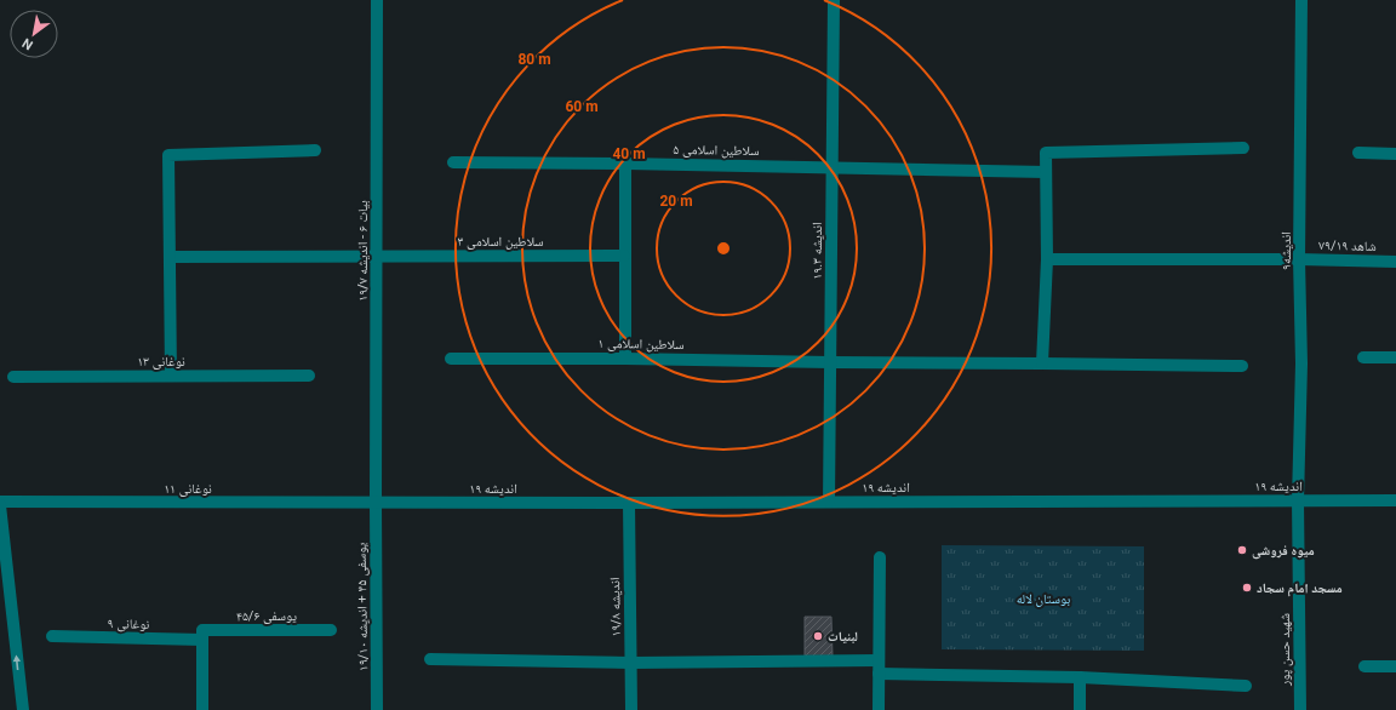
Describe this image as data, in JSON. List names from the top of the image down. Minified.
{"streets":{"street":["سلاطین اسلامی ۵","سلاطین اسلامی ۳","شاهد ۷۹/۱۹","بیات ۶ - اندیشه ۱۹/۷","اندیشه ۱۹.۳","اندیشه۹","سلاطین اسلامی ۱","نوغانی ۱۳","اندیشه ۱۹","نوغانی ۱۱","یوسفی ۴۵ + اندیشه ۱۹/۱۰","اندیشه ۱۹/۸","یوسفی ۴۵/۶","نوغانی ۹","شهید حسن پور"]},"crossings":[["سلاطین اسلامی ۵","اندیشه ۱۹.۳"],["سلاطین اسلامی ۳","بیات ۶ - اندیشه ۱۹/۷"],["شاهد ۷۹/۱۹","اندیشه۹"],["بیات ۶ - اندیشه ۱۹/۷","اندیشه ۱۹"],["بیات ۶ - اندیشه ۱۹/۷","نوغانی ۱۱"],["بیات ۶ - اندیشه ۱۹/۷","یوسفی ۴۵ + اندیشه ۱۹/۱۰"],["اندیشه ۱۹.۳","سلاطین اسلامی ۱"],["اندیشه ۱۹.۳","اندیشه ۱۹"],["اندیشه۹","اندیشه ۱۹"],["اندیشه۹","شهید حسن پور"],["اندیشه ۱۹","نوغانی ۱۱"],["اندیشه ۱۹","یوسفی ۴۵ + اندیشه ۱۹/۱۰"],["اندیشه ۱۹","اندیشه ۱۹/۸"],["اندیشه ۱۹","شهید حسن پور"],["نوغانی ۱۱","یوسفی ۴۵ + اندیشه ۱۹/۱۰"],["یوسفی ۴۵/۶","نوغانی ۹"]],"parks":["بوستان لاله"],"places":["میوه فروشی","مسجد امام سجاد","لبنیات"],"north":"bottom left","rings":["80 m","60 m","40 m","20 m"]}
